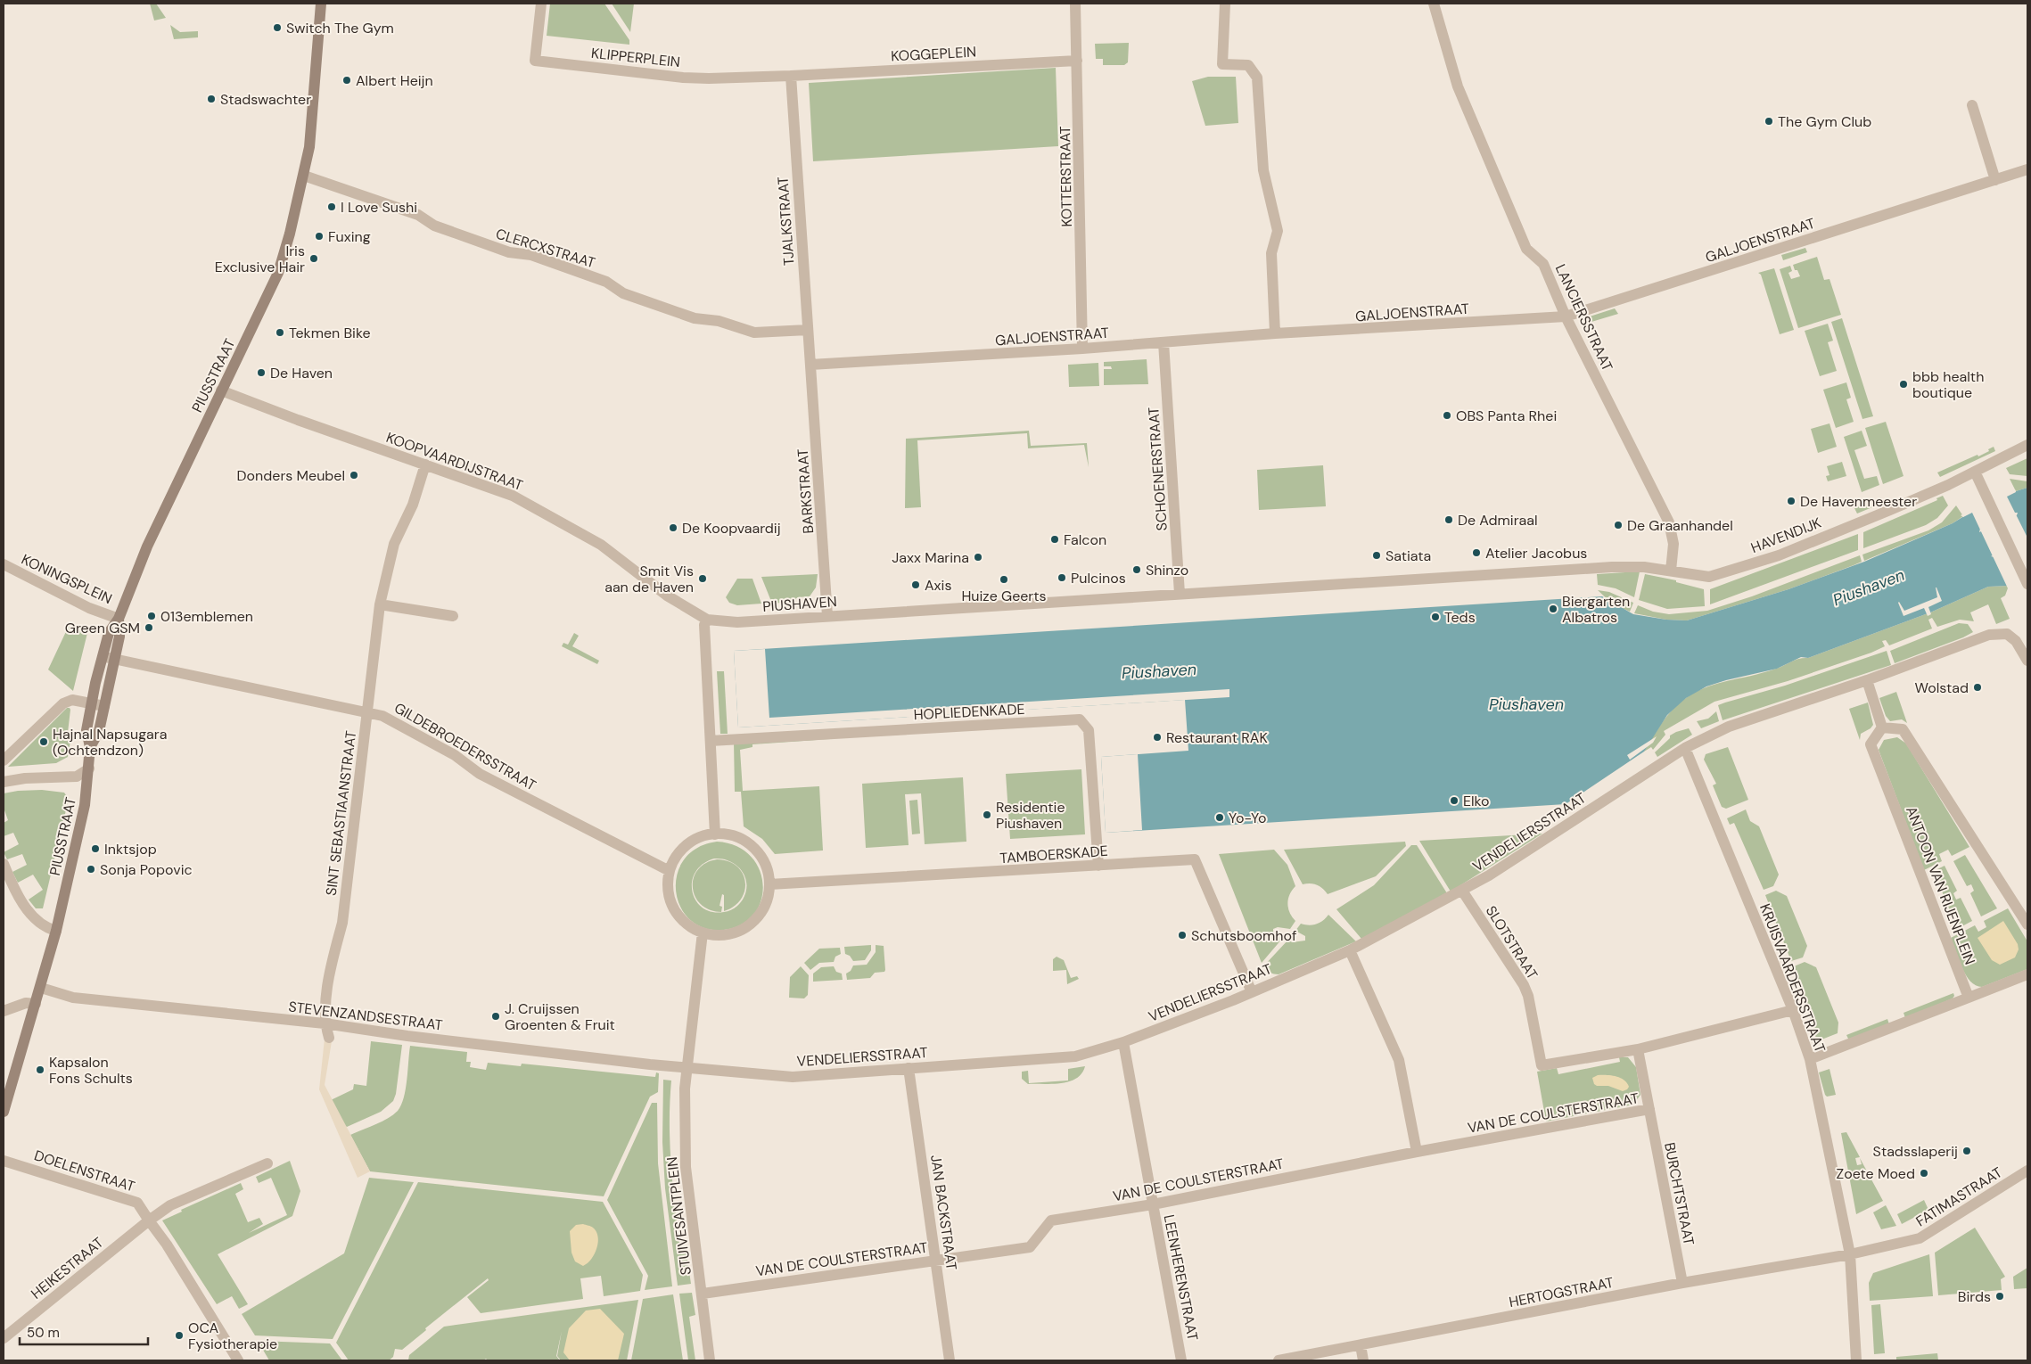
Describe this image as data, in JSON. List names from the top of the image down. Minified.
{"streets":{"street":["KOGGEPLEIN","KLIPPERPLEIN","KOTTERSTRAAT","TJALKSTRAAT","GALJOENSTRAAT","CLERCXSTRAAT","LANCIERSSTRAAT","PIUSSTRAAT","KOOPVAARDIJSTRAAT","SCHOENERSTRAAT","BARKSTRAAT","HAVENDIJK","KONINGSPLEIN","PIUSHAVEN","HOPLIEDENKADE","GILDEBROEDERSSTRAAT","SINT SEBASTIAANSTRAAT","VENDELIERSSTRAAT","TAMBOERSKADE","ANTOON VAN RIJENPLEIN","SLOTSTRAAT","KRUISVAARDERSSTRAAT","STEVENZANDSESTRAAT","VAN DE COULSTERSTRAAT","DOELENSTRAAT","BURCHTSTRAAT","FATIMASTRAAT","JAN BACKSTRAAT","STUIVESANTPLEIN","HEIKESTRAAT","LEENHERENSTRAAT","HERTOGSTRAAT"]},"crossings":[["KOGGEPLEIN","KLIPPERPLEIN"],["KOGGEPLEIN","KOTTERSTRAAT"],["KOGGEPLEIN","TJALKSTRAAT"],["KLIPPERPLEIN","TJALKSTRAAT"],["KOTTERSTRAAT","GALJOENSTRAAT"],["TJALKSTRAAT","GALJOENSTRAAT"],["TJALKSTRAAT","CLERCXSTRAAT"],["TJALKSTRAAT","BARKSTRAAT"],["GALJOENSTRAAT","LANCIERSSTRAAT"],["GALJOENSTRAAT","SCHOENERSTRAAT"],["GALJOENSTRAAT","BARKSTRAAT"],["CLERCXSTRAAT","PIUSSTRAAT"],["LANCIERSSTRAAT","HAVENDIJK"],["LANCIERSSTRAAT","PIUSHAVEN"],["PIUSSTRAAT","KOOPVAARDIJSTRAAT"],["PIUSSTRAAT","KONINGSPLEIN"],["PIUSSTRAAT","GILDEBROEDERSSTRAAT"],["PIUSSTRAAT","STEVENZANDSESTRAAT"],["KOOPVAARDIJSTRAAT","PIUSHAVEN"],["KOOPVAARDIJSTRAAT","SINT SEBASTIAANSTRAAT"],["SCHOENERSTRAAT","PIUSHAVEN"],["BARKSTRAAT","PIUSHAVEN"],["HAVENDIJK","PIUSHAVEN"],["HOPLIEDENKADE","TAMBOERSKADE"],["GILDEBROEDERSSTRAAT","SINT SEBASTIAANSTRAAT"],["GILDEBROEDERSSTRAAT","TAMBOERSKADE"],["GILDEBROEDERSSTRAAT","STUIVESANTPLEIN"],["SINT SEBASTIAANSTRAAT","STEVENZANDSESTRAAT"],["VENDELIERSSTRAAT","TAMBOERSKADE"],["VENDELIERSSTRAAT","SLOTSTRAAT"],["VENDELIERSSTRAAT","KRUISVAARDERSSTRAAT"],["VENDELIERSSTRAAT","STEVENZANDSESTRAAT"],["VENDELIERSSTRAAT","JAN BACKSTRAAT"],["VENDELIERSSTRAAT","STUIVESANTPLEIN"],["VENDELIERSSTRAAT","LEENHERENSTRAAT"],["TAMBOERSKADE","STUIVESANTPLEIN"],["SLOTSTRAAT","VAN DE COULSTERSTRAAT"],["KRUISVAARDERSSTRAAT","FATIMASTRAAT"],["KRUISVAARDERSSTRAAT","HERTOGSTRAAT"],["STEVENZANDSESTRAAT","STUIVESANTPLEIN"],["VAN DE COULSTERSTRAAT","BURCHTSTRAAT"],["VAN DE COULSTERSTRAAT","JAN BACKSTRAAT"],["VAN DE COULSTERSTRAAT","STUIVESANTPLEIN"],["VAN DE COULSTERSTRAAT","LEENHERENSTRAAT"],["DOELENSTRAAT","HEIKESTRAAT"],["BURCHTSTRAAT","HERTOGSTRAAT"],["FATIMASTRAAT","HERTOGSTRAAT"]],"water":["Piushaven"],"places":["Switch The Gym","Albert Heijn","Stadswachter","The Gym Club","I Love Sushi","Fuxing","Iris Exclusive Hair","Tekmen Bike","De Haven","bbb health boutique","OBS Panta Rhei","Donders Meubel","De Havenmeester","De Admiraal","De Graanhandel","De Koopvaardij","Falcon","Atelier Jacobus","Satiata","Jaxx Marina","Shinzo","Pulcinos","Smit Vis aan de Haven","Huize Geerts","Axis","Biergarten Albatros","013emblemen","Teds","Green GSM","Wolstad","Restaurant RAK","Hajnal Napsugara (Ochtendzon)","Elko","Residentie Piushaven","Yo-Yo","Inktsjop","Sonja Popovic","Schutsboomhof","J. Cruijssen Groenten & Fruit","Kapsalon Fons Schults","Stadsslaperij","Zoete Moed","Birds","OCA Fysiotherapie"],"scale_bar":"50 m"}
